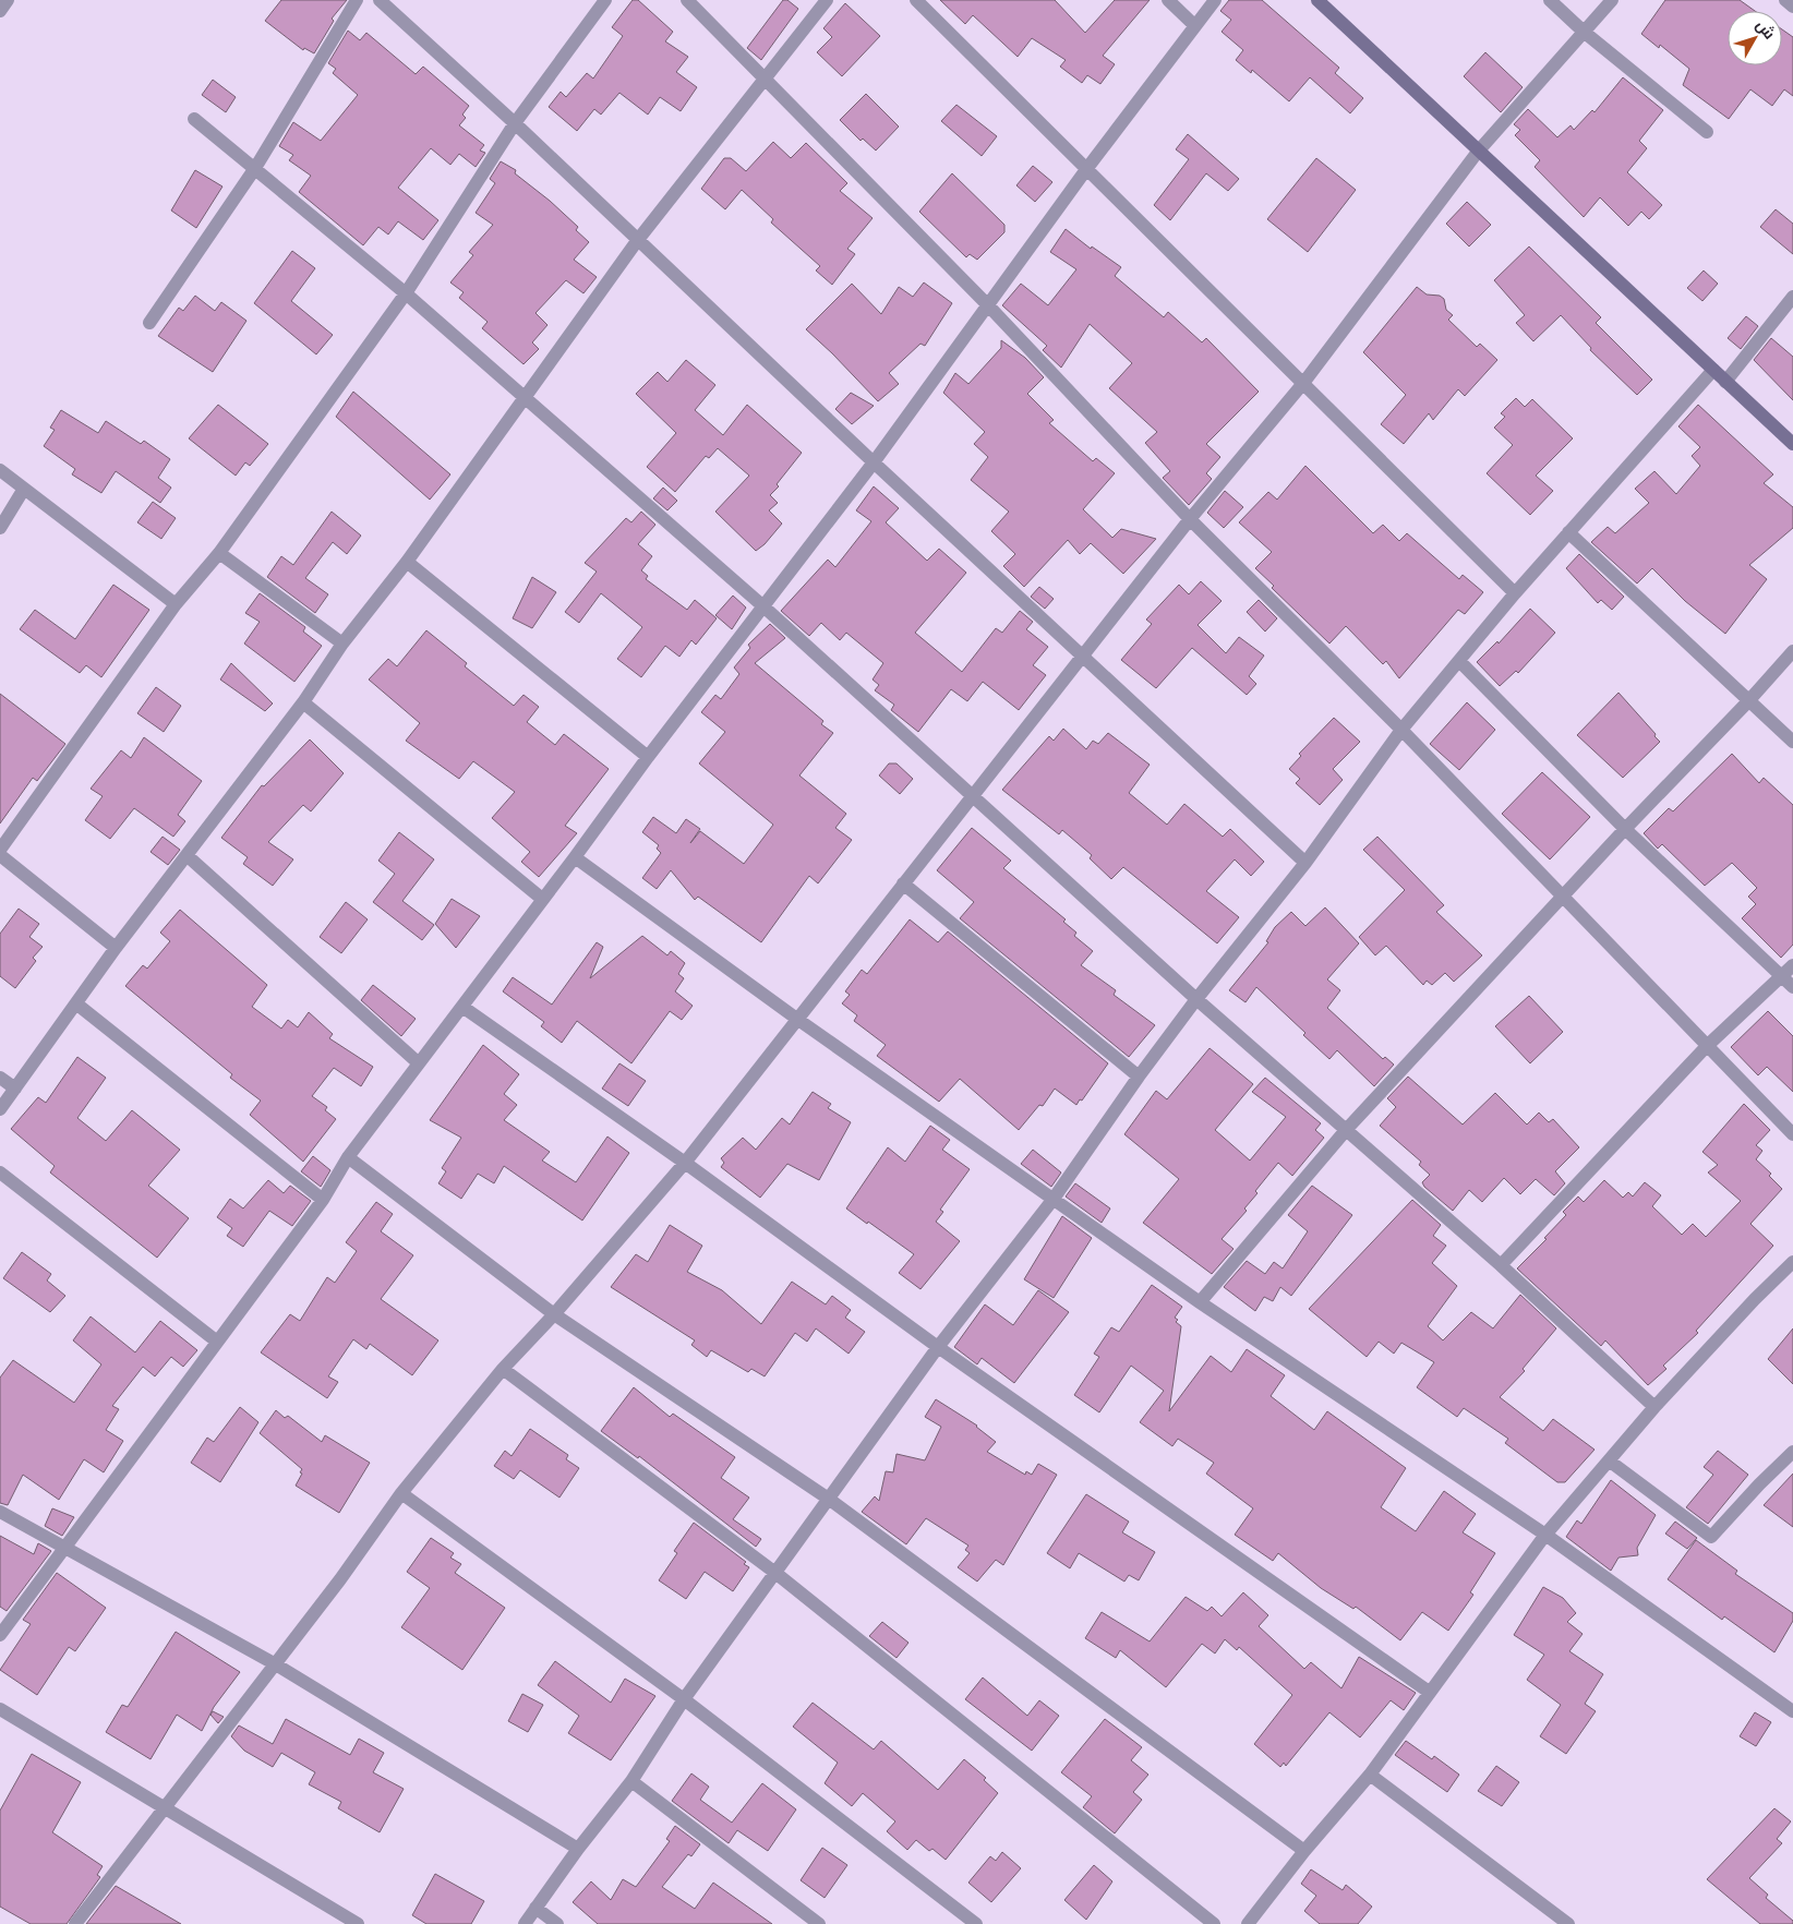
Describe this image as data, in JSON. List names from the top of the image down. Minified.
{"north":"top right"}
